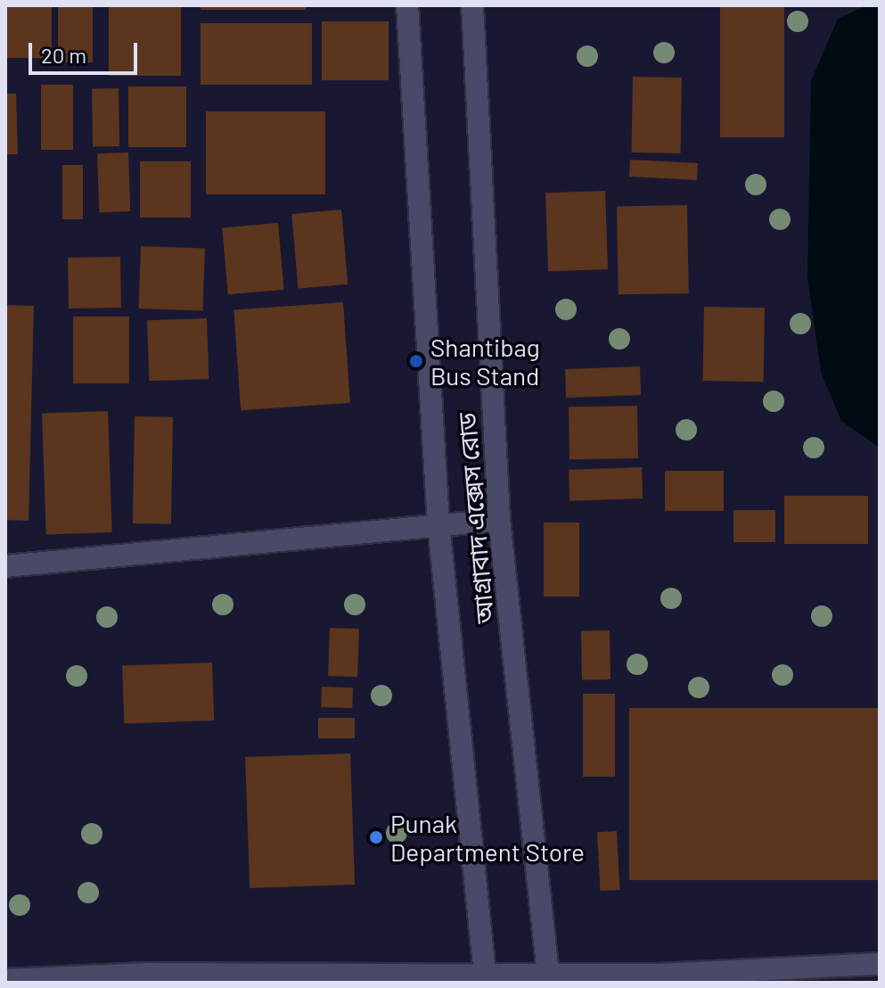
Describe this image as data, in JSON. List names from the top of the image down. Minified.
{"streets":{"main road":["আগ্রাবাদ এক্সেস রোড"]},"places":["Shantibag Bus Stand","Punak Department Store"],"scale_bar":"20 m"}
